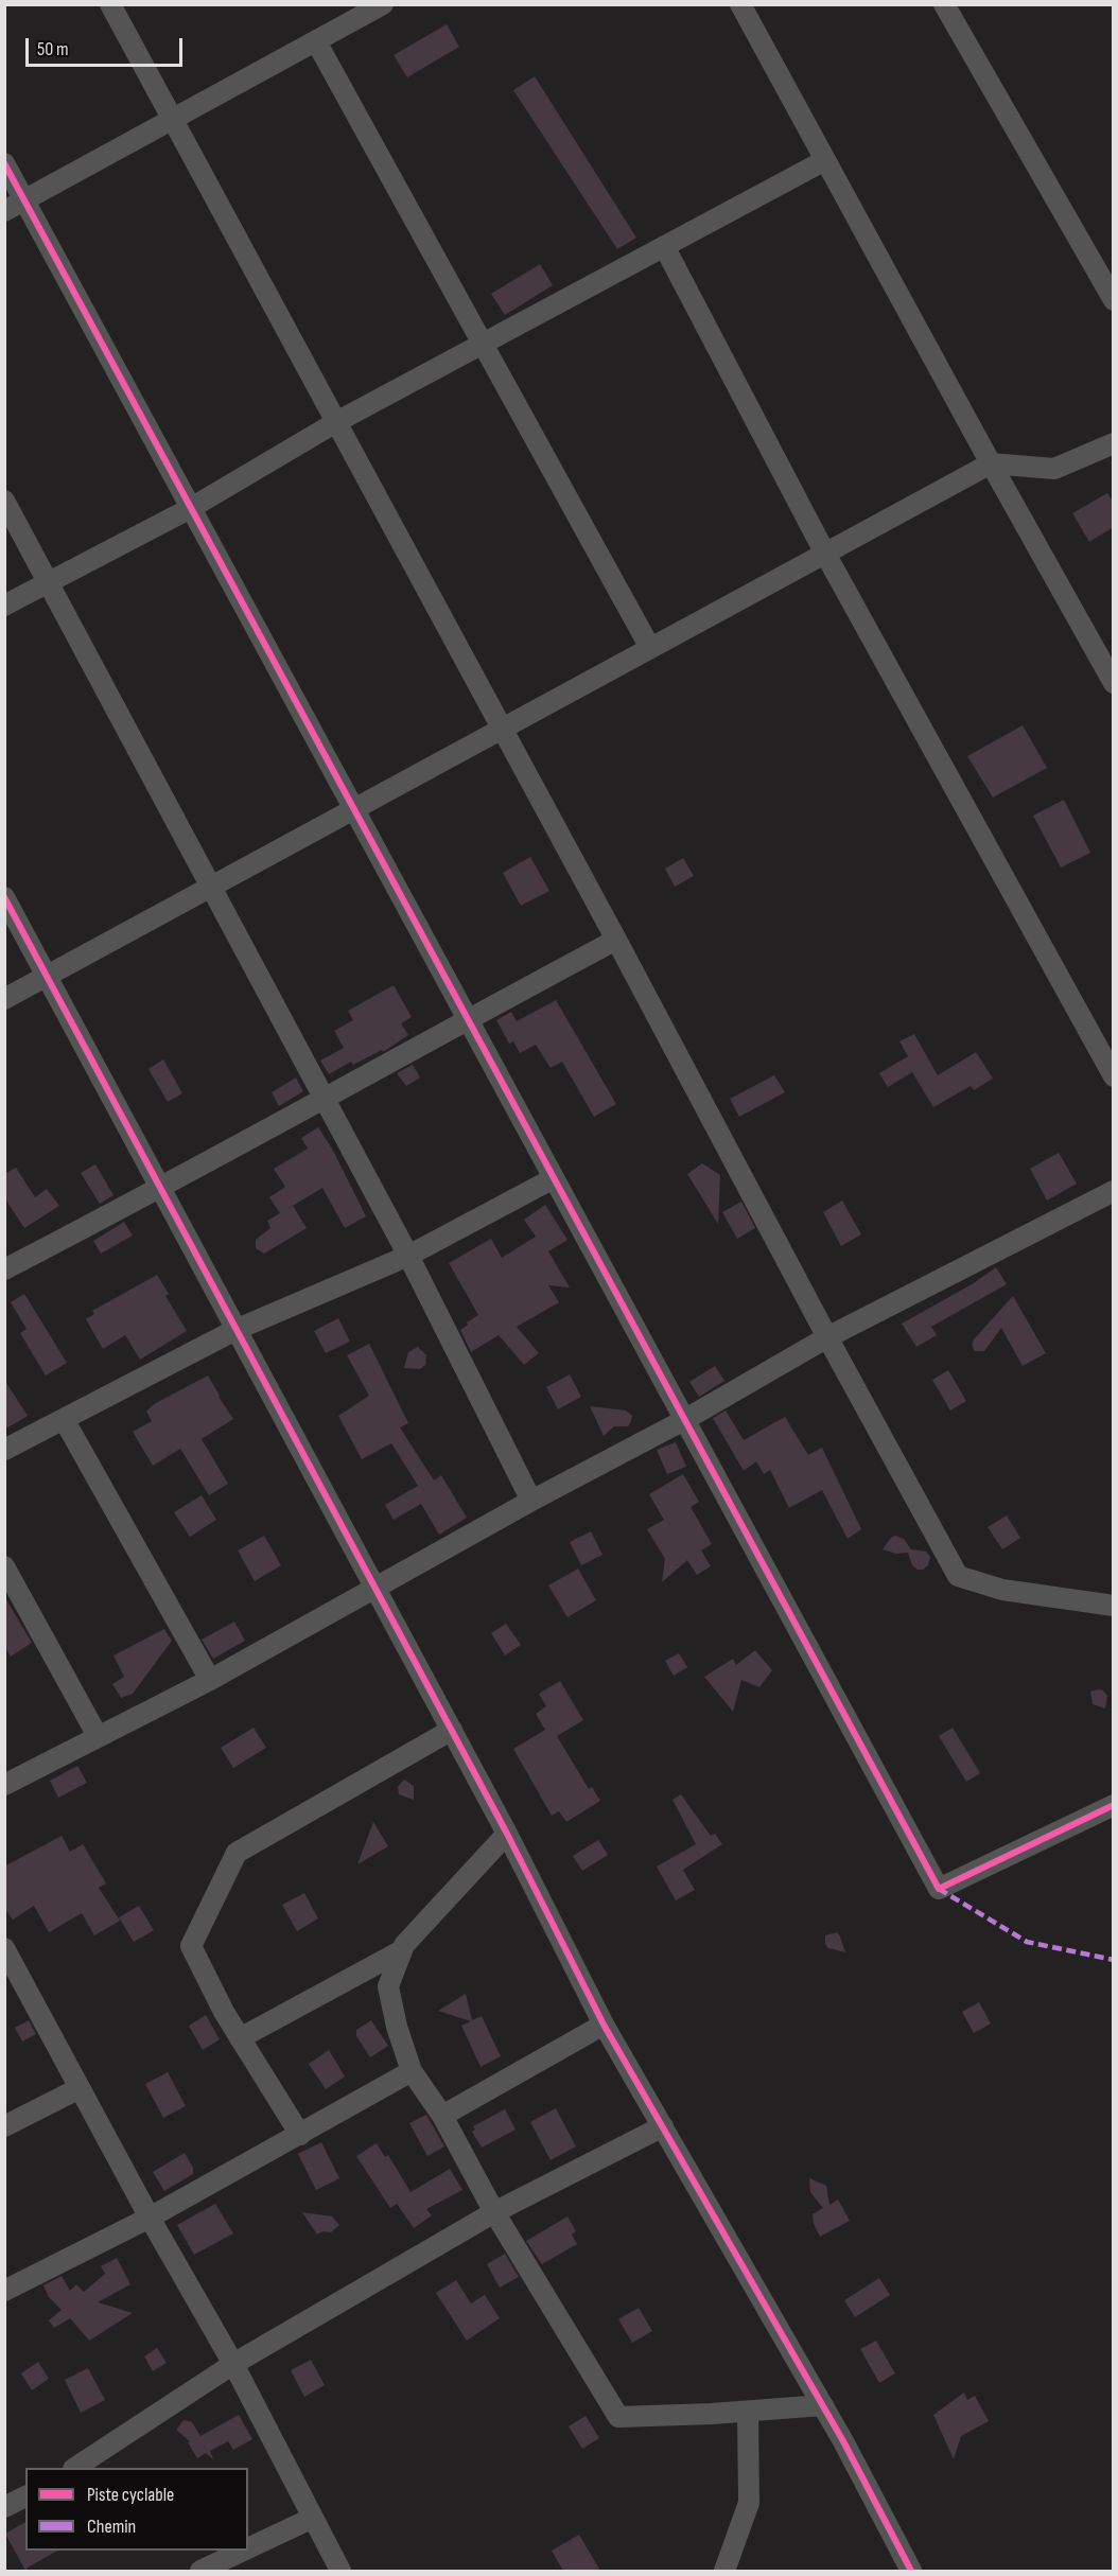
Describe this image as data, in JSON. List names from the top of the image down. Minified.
{"legend":["Piste cyclable","Chemin"],"scale_bar":"50 m"}
